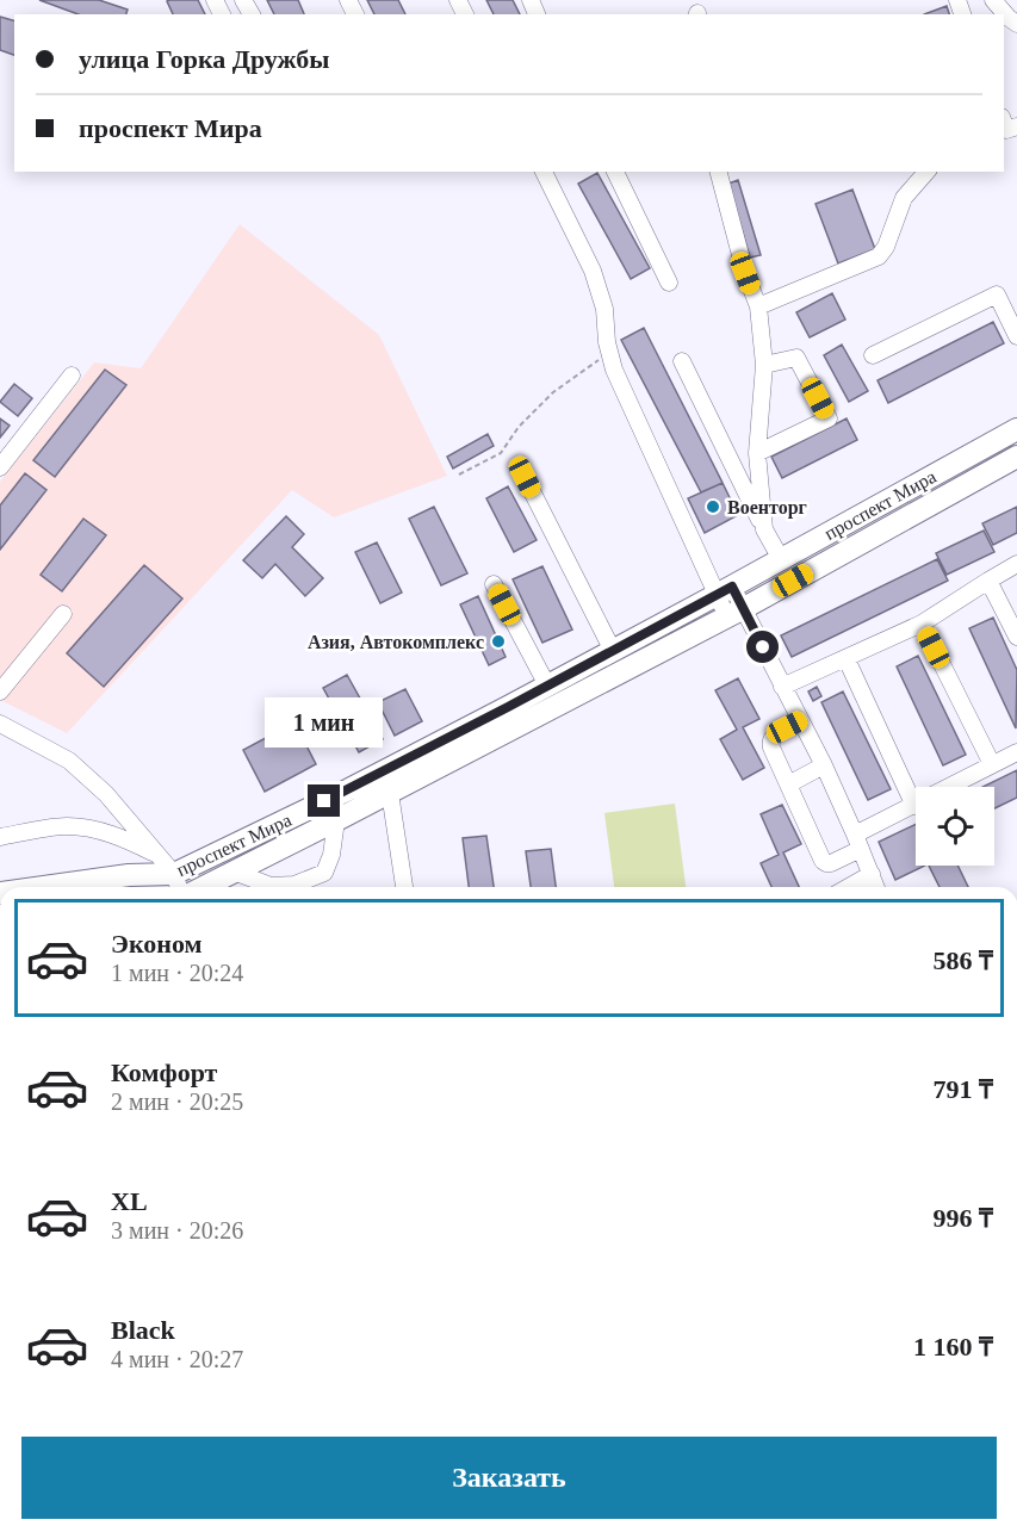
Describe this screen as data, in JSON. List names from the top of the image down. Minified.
{"streets":{"main road":["проспект Мира"]},"places":["Военторг","Азия, Автокомплекс"],"page":{"banner":["улица Горка Дружбы","проспект Мира"],"bubble":"1 мин","list":[{"name":"Эконом","note":"1 мин · 20:24","value":"586 ₸"},{"name":"Комфорт","note":"2 мин · 20:25","value":"791 ₸"},{"name":"XL","note":"3 мин · 20:26","value":"996 ₸"},{"name":"Black","note":"4 мин · 20:27","value":"1 160 ₸"}],"buttons":"Заказать"}}
